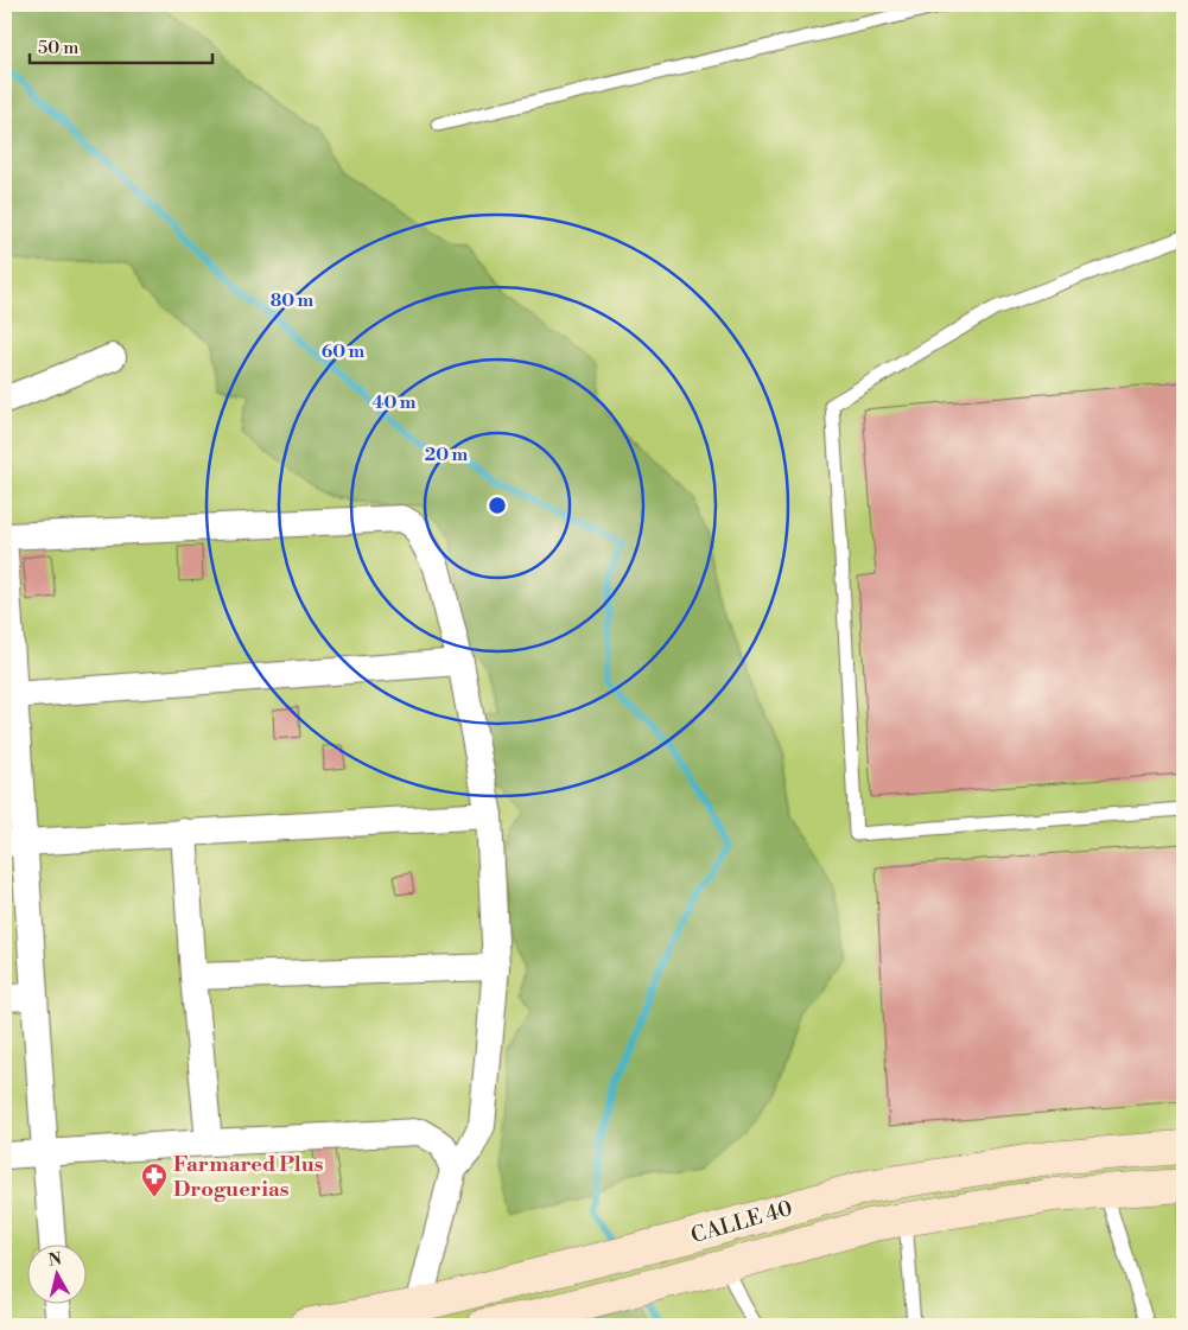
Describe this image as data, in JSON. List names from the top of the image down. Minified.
{"streets":{"main road":["CALLE 40"]},"places":{"pharmacy":["Farmared Plus Droguerias"]},"scale_bar":"50 m","north":"top","rings":["80 m","60 m","40 m","20 m"]}
